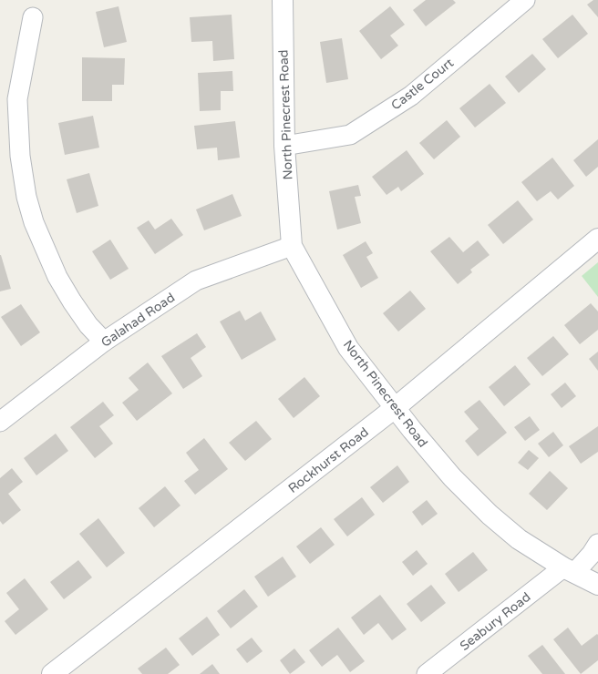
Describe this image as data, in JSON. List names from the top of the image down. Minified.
{"streets":{"street":["Castle Court","North Pinecrest Road","Galahad Road","Rockhurst Road","Seabury Road"]},"crossings":[["Castle Court","North Pinecrest Road"],["North Pinecrest Road","Galahad Road"],["North Pinecrest Road","Rockhurst Road"],["North Pinecrest Road","Seabury Road"]]}
